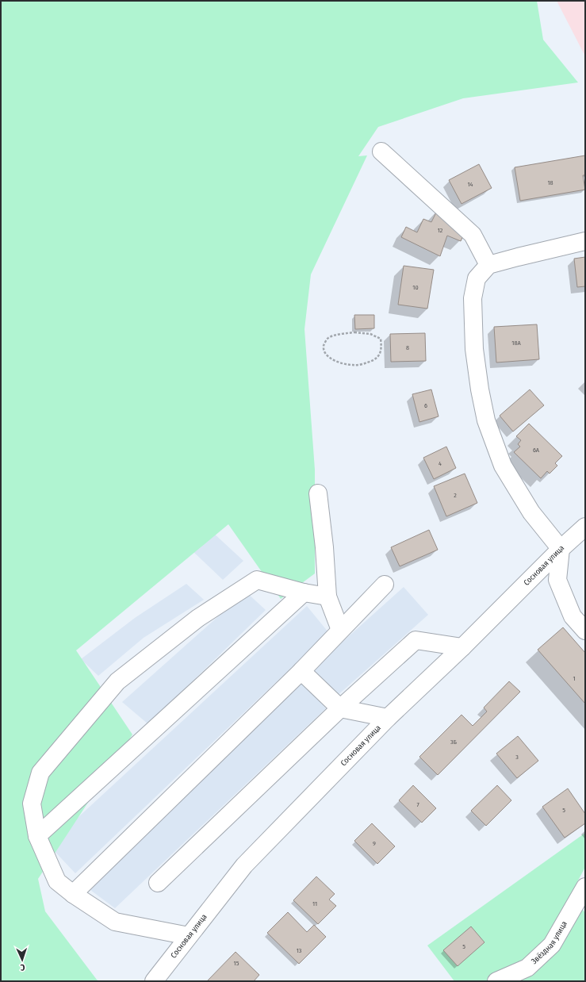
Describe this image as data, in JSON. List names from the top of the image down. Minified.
{"streets":{"street":["Сосновая улица","Звёздная улица"]},"house_numbers":["18","14","12","10","18А","8","6","6А","4","2","1","3Б","3","7","5","9","11","5","13","15"],"north":"bottom"}
